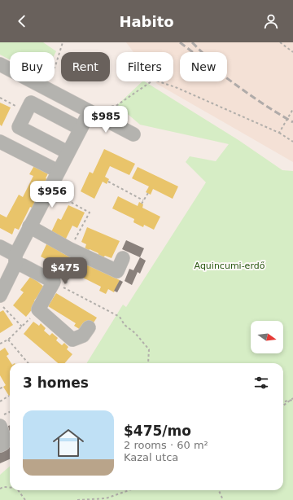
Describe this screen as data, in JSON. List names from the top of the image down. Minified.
{"parks":["Aquincumi-erdő"],"north":"right","page":{"header":"Habito","chip":["Buy","Rent","Filters","New"],"price":["$985","$956","$475"],"heading":"3 homes","list":[{"name":"$475/mo","note":"2 rooms · 60 m² · Kazal utca"}]}}
